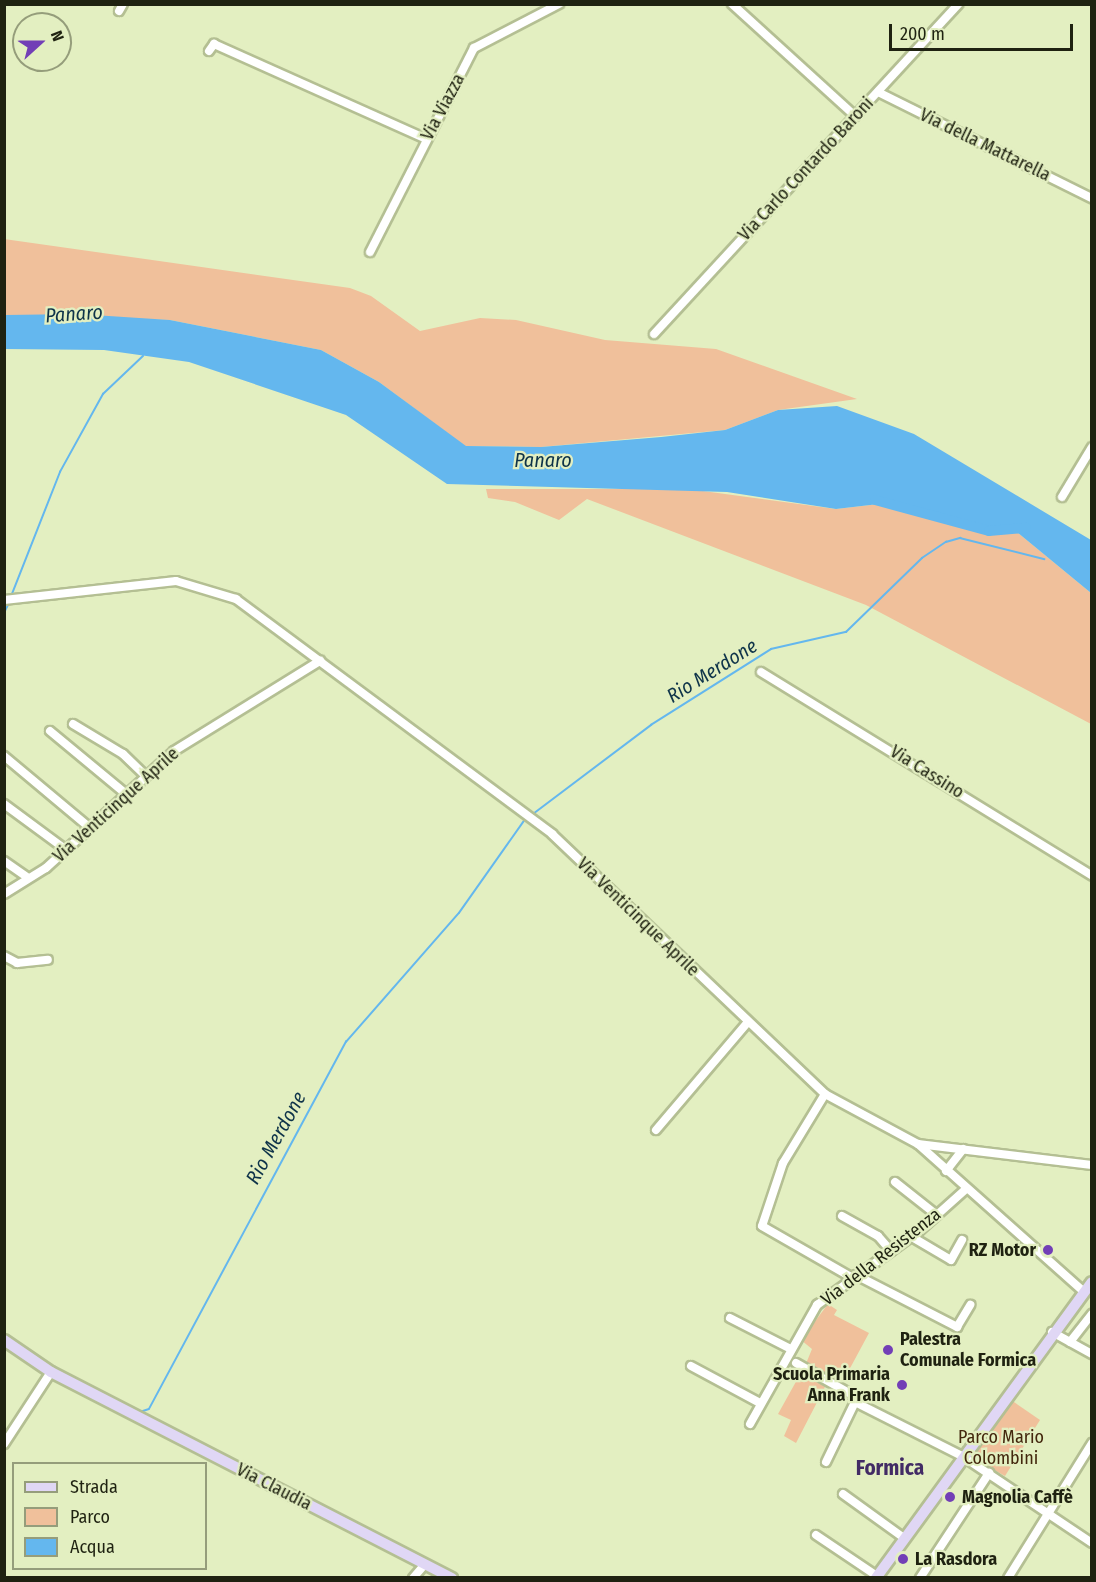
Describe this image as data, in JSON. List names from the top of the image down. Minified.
{"streets":{"main road":["Via Claudia"],"street":["Via Viazza","Via della Mattarella","Via Carlo Contardo Baroni","Via Cassino","Via Venticinque Aprile","Via della Resistenza"]},"crossings":[["Via della Mattarella","Via Carlo Contardo Baroni"]],"districts":["Formica"],"water":["Panaro","Rio Merdone"],"parks":["Parco Mario Colombini"],"places":["RZ Motor","Palestra Comunale Formica","Scuola Primaria Anna Frank","Magnolia Caffè","La Rasdora"],"legend":["Strada","Parco","Acqua"],"scale_bar":"200 m","north":"right"}
